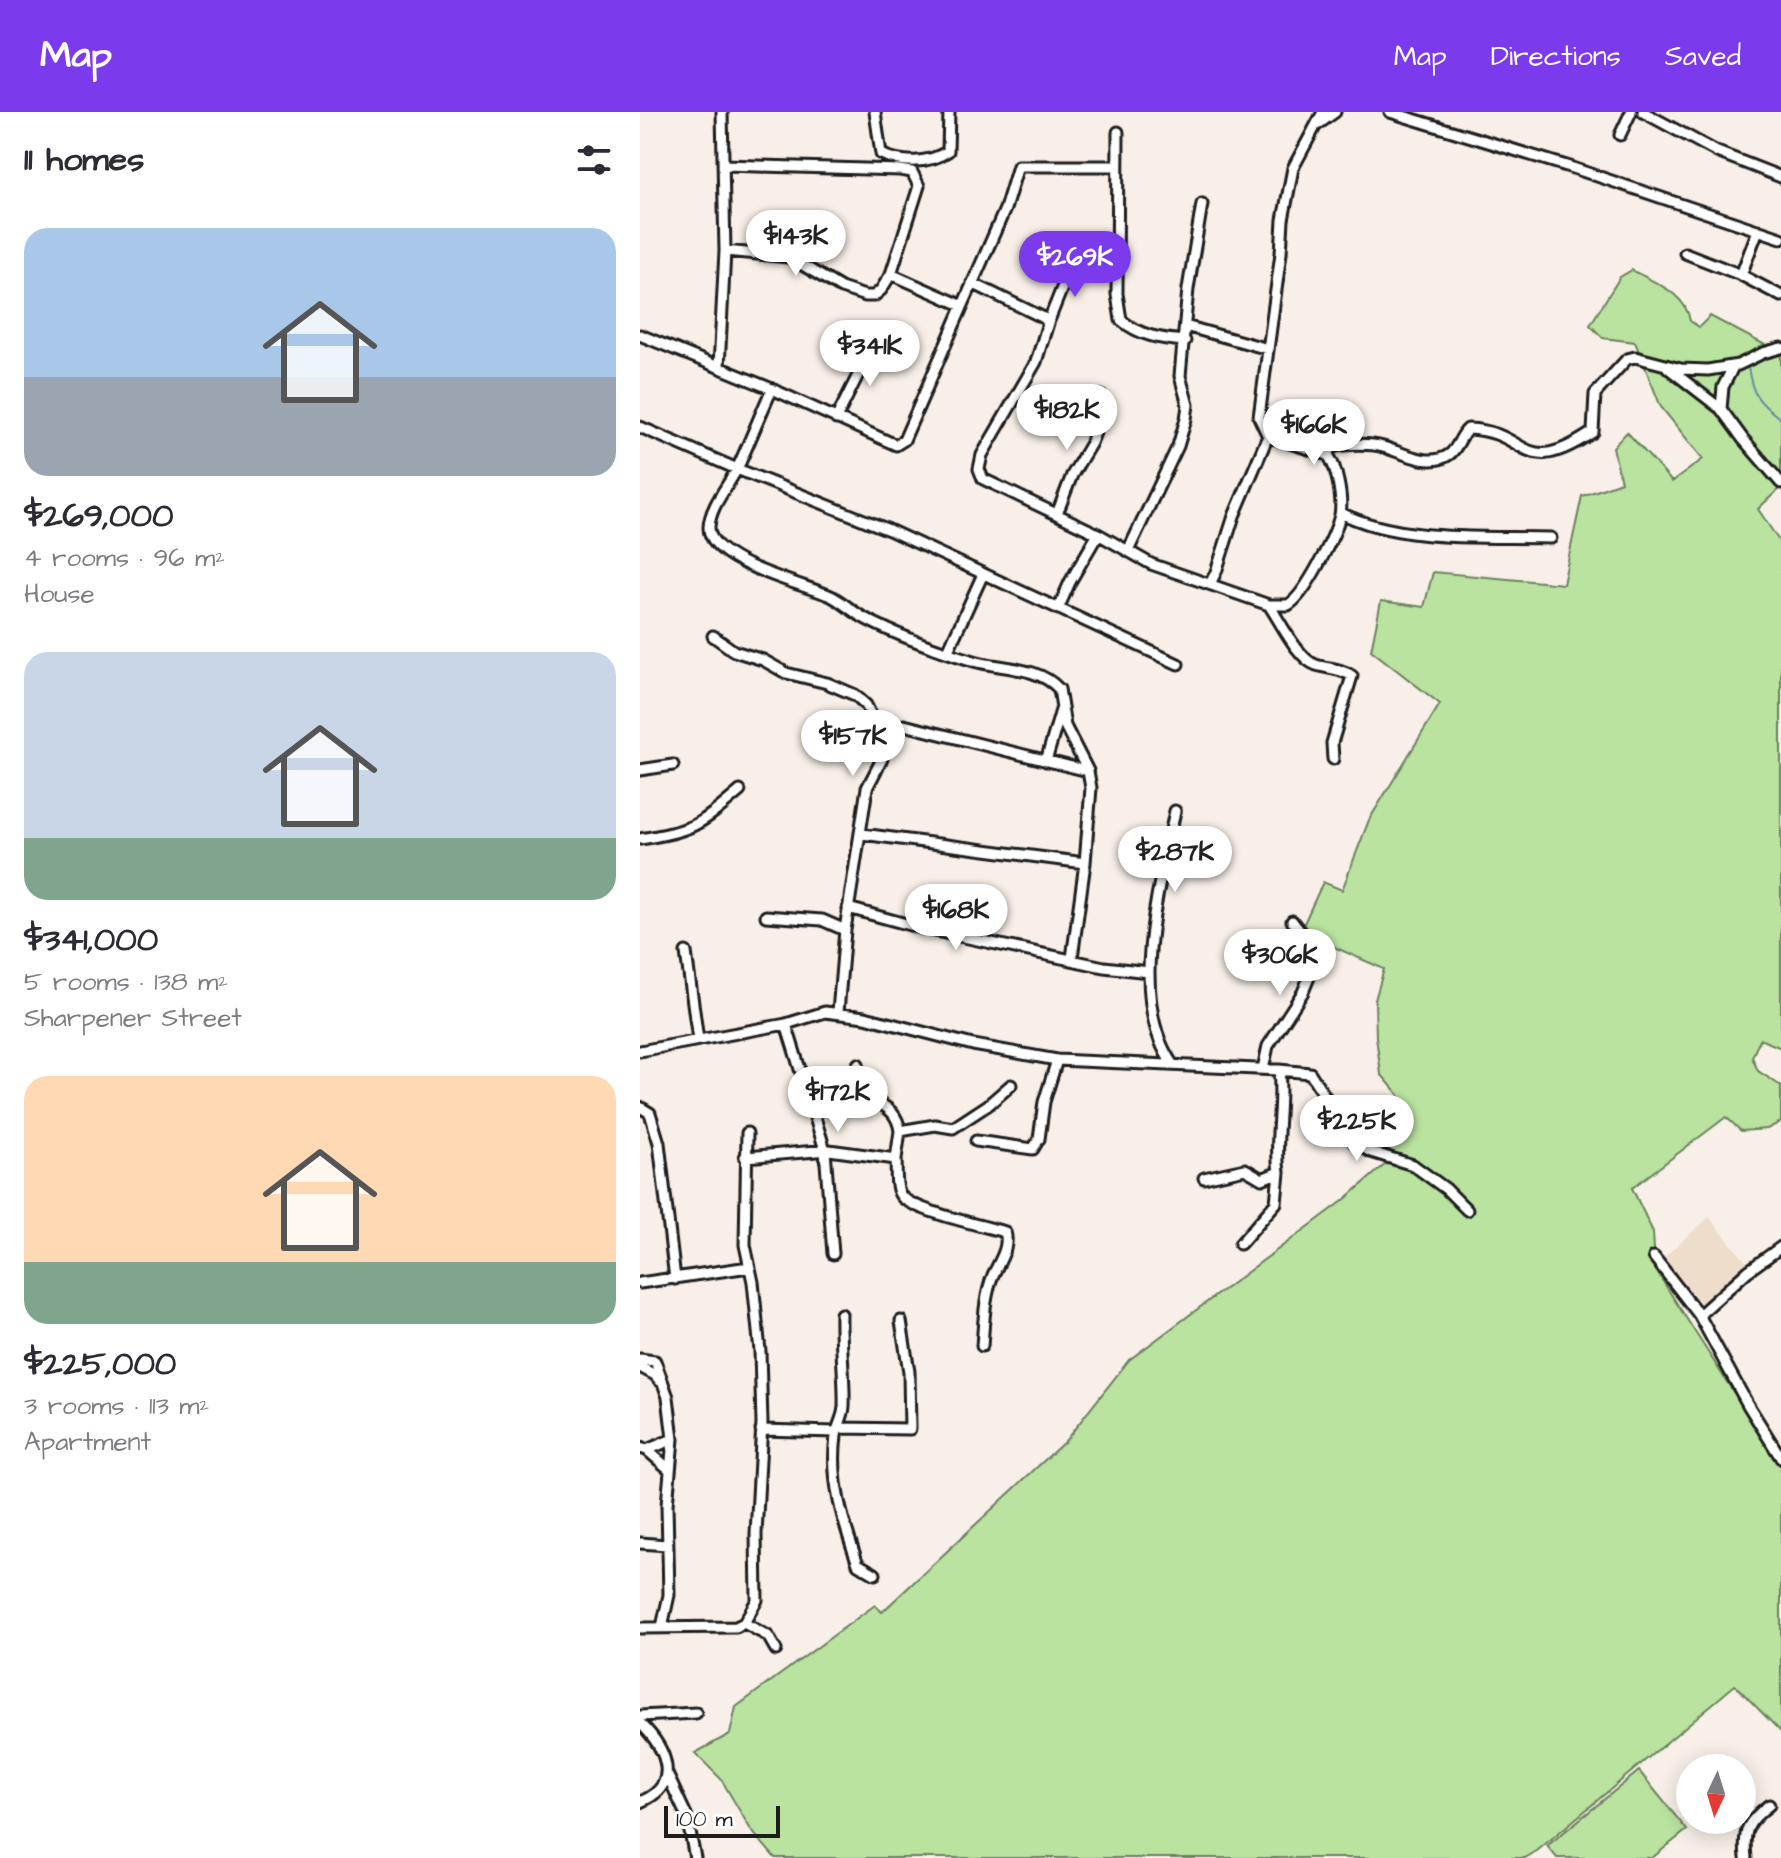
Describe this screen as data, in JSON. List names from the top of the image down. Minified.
{"scale_bar":"100 m","north":"bottom","page":{"header":"Map","nav":["Map","Directions","Saved"],"heading":"11 homes","list":[{"name":"$269,000","note":"4 rooms · 96 m² · House"},{"name":"$341,000","note":"5 rooms · 138 m² · Sharpener Street"},{"name":"$225,000","note":"3 rooms · 113 m² · Apartment"}],"price":["$143K","$269K","$341K","$182K","$166K","$157K","$287K","$168K","$306K","$172K","$225K"],"scale":"100 m"}}
